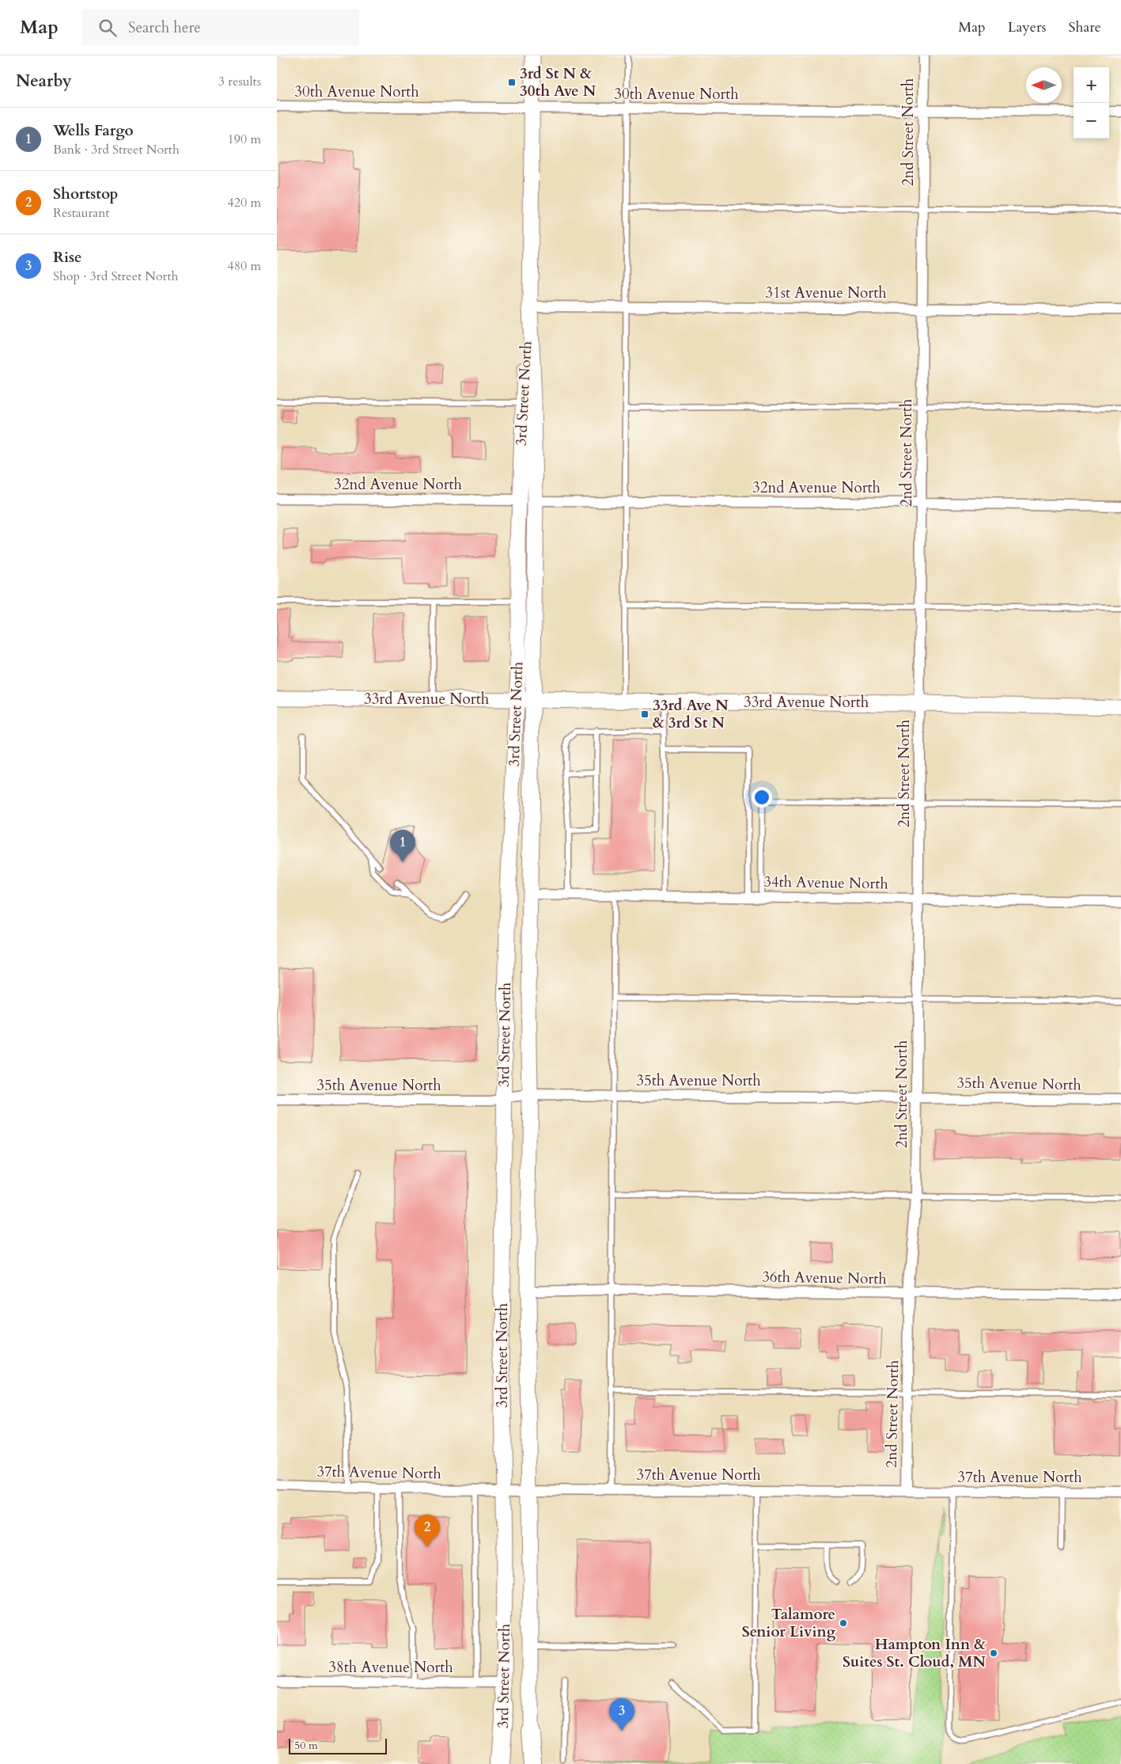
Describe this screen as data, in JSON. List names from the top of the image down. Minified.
{"streets":{"main road":["3rd Street North","33rd Avenue North"],"street":["30th Avenue North","2nd Street North","31st Avenue North","32nd Avenue North","34th Avenue North","35th Avenue North","36th Avenue North","37th Avenue North","38th Avenue North"]},"crossings":[["30th Avenue North","2nd Street North"],["30th Avenue North","3rd Street North"],["2nd Street North","31st Avenue North"],["2nd Street North","32nd Avenue North"],["2nd Street North","33rd Avenue North"],["2nd Street North","34th Avenue North"],["2nd Street North","35th Avenue North"],["2nd Street North","36th Avenue North"],["2nd Street North","37th Avenue North"],["31st Avenue North","3rd Street North"],["3rd Street North","32nd Avenue North"],["3rd Street North","33rd Avenue North"],["3rd Street North","34th Avenue North"],["3rd Street North","35th Avenue North"],["3rd Street North","36th Avenue North"],["3rd Street North","37th Avenue North"],["3rd Street North","38th Avenue North"]],"places":{"transit":["3rd St N & 30th Ave N","33rd Ave N & 3rd St N"],"other":["Talamore Senior Living","Hampton Inn & Suites St. Cloud, MN"]},"scale_bar":"50 m","north":"left","page":{"header":"Map","search":"Search here","nav":["Map","Layers","Share"],"heading":["Nearby","3 results"],"map_buttons":["+","−"],"list":[{"mark":"1","name":"Wells Fargo","note":"Bank · 3rd Street North","value":"190 m"},{"mark":"2","name":"Shortstop","note":"Restaurant","value":"420 m"},{"mark":"3","name":"Rise","note":"Shop · 3rd Street North","value":"480 m"}],"pins":["1","2","3"],"scale":"50 m"}}
